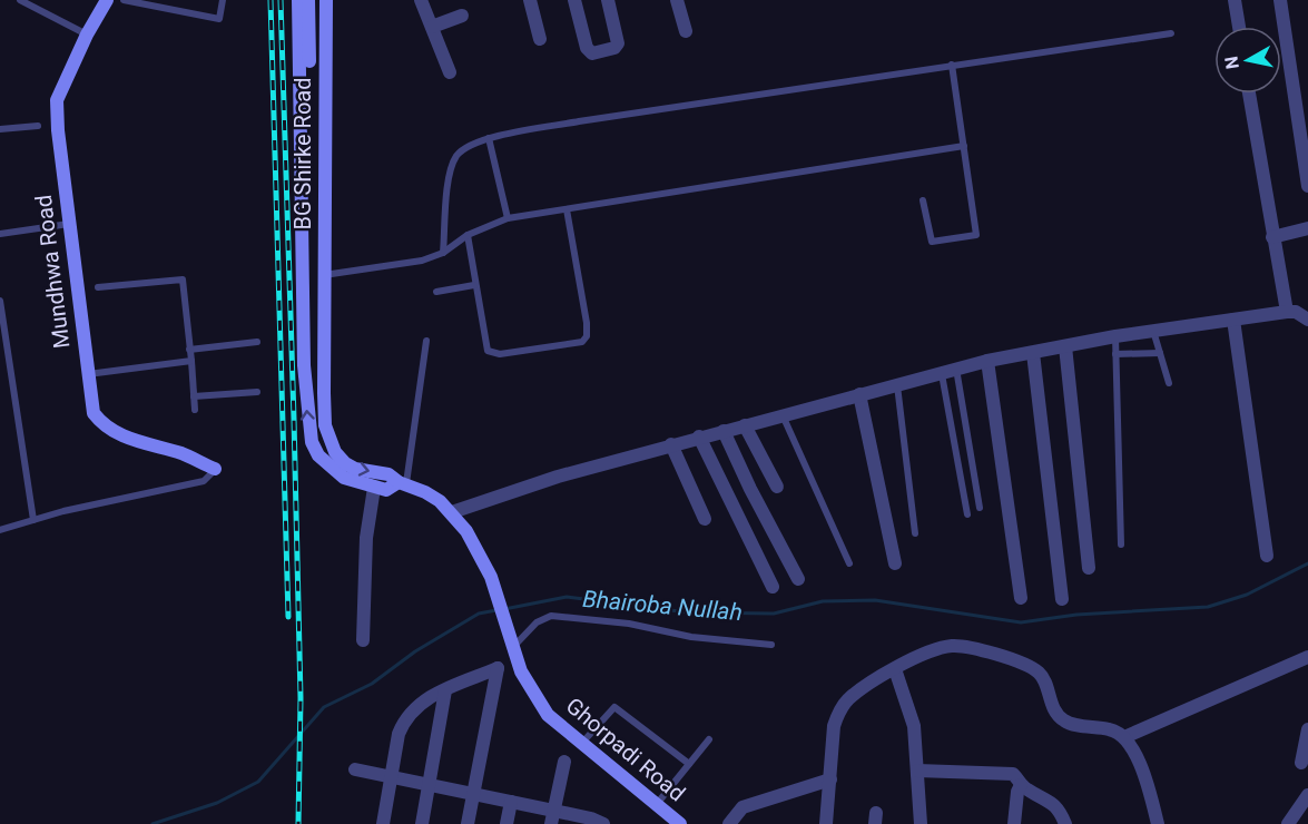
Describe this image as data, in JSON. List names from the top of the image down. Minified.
{"streets":{"main road":["BG Shirke Road","Mundhwa Road","Ghorpadi Road"]},"water":["Bhairoba Nullah"],"north":"left"}
